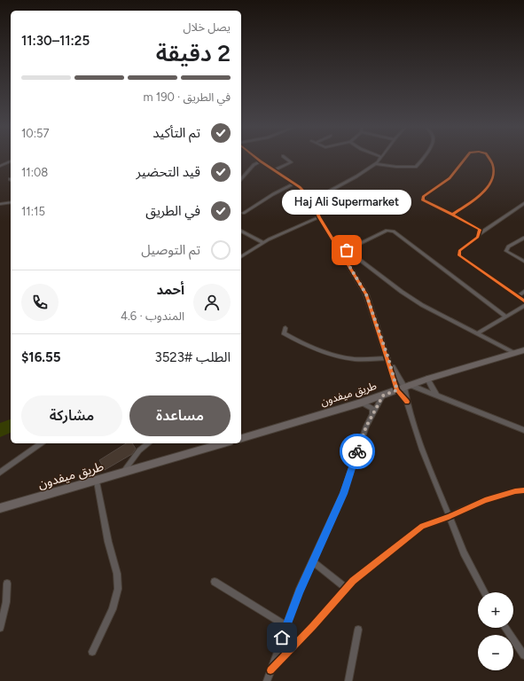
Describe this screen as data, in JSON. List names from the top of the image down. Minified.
{"streets":{"main road":["طريق ميفدون"]},"places":["Haj Ali Supermarket"],"page":{"heading":["2 دقيقة","يصل خلال","11:25–11:30"],"panel":["أحمد","المندوب · 4.6","الطلب #3523","$16.55"],"bar":"في الطريق · 190 m","list":[["تم التأكيد","10:57"],["قيد التحضير","11:08"],["في الطريق","11:15"],"تم التوصيل"],"bubble":"Haj Ali Supermarket","buttons":["مساعدة","مشاركة"],"map_buttons":["+","−"]}}
